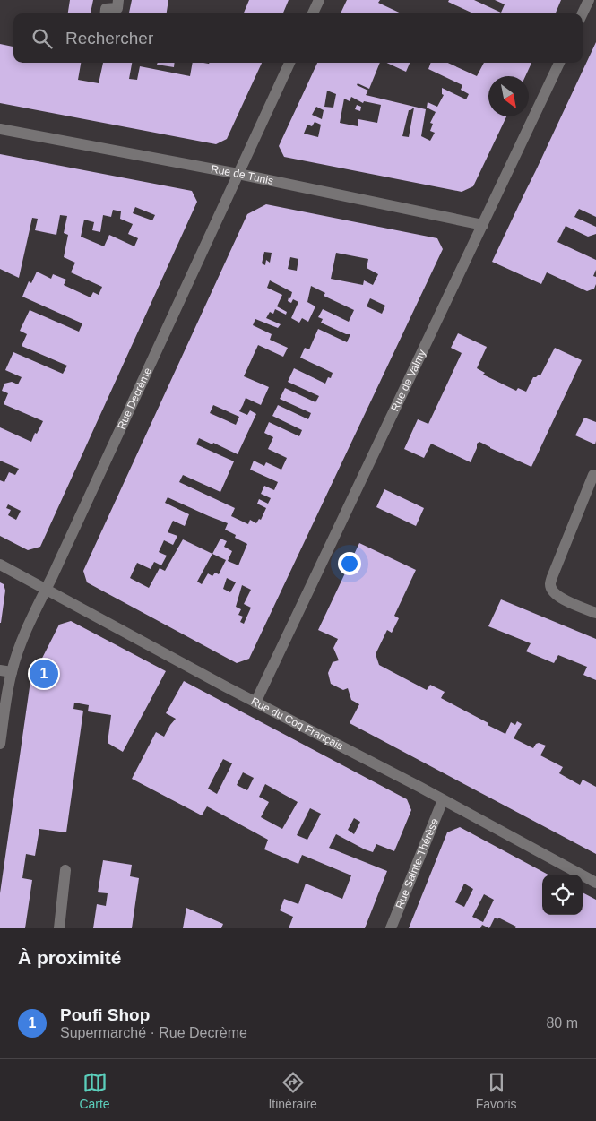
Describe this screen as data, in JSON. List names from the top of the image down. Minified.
{"streets":{"street":["Rue de Tunis","Rue de Valmy","Rue Decrème","Rue du Coq Français","Rue Sainte-Thérèse"]},"crossings":[["Rue de Tunis","Rue de Valmy"],["Rue de Tunis","Rue Decrème"],["Rue de Valmy","Rue du Coq Français"],["Rue Decrème","Rue du Coq Français"],["Rue du Coq Français","Rue Sainte-Thérèse"]],"north":"bottom right","page":{"search":"Rechercher","pins":"1","heading":"À proximité","list":[{"mark":"1","name":"Poufi Shop","note":"Supermarché · Rue Decrème","value":"80 m"}],"nav":["Carte","Itinéraire","Favoris"]}}
